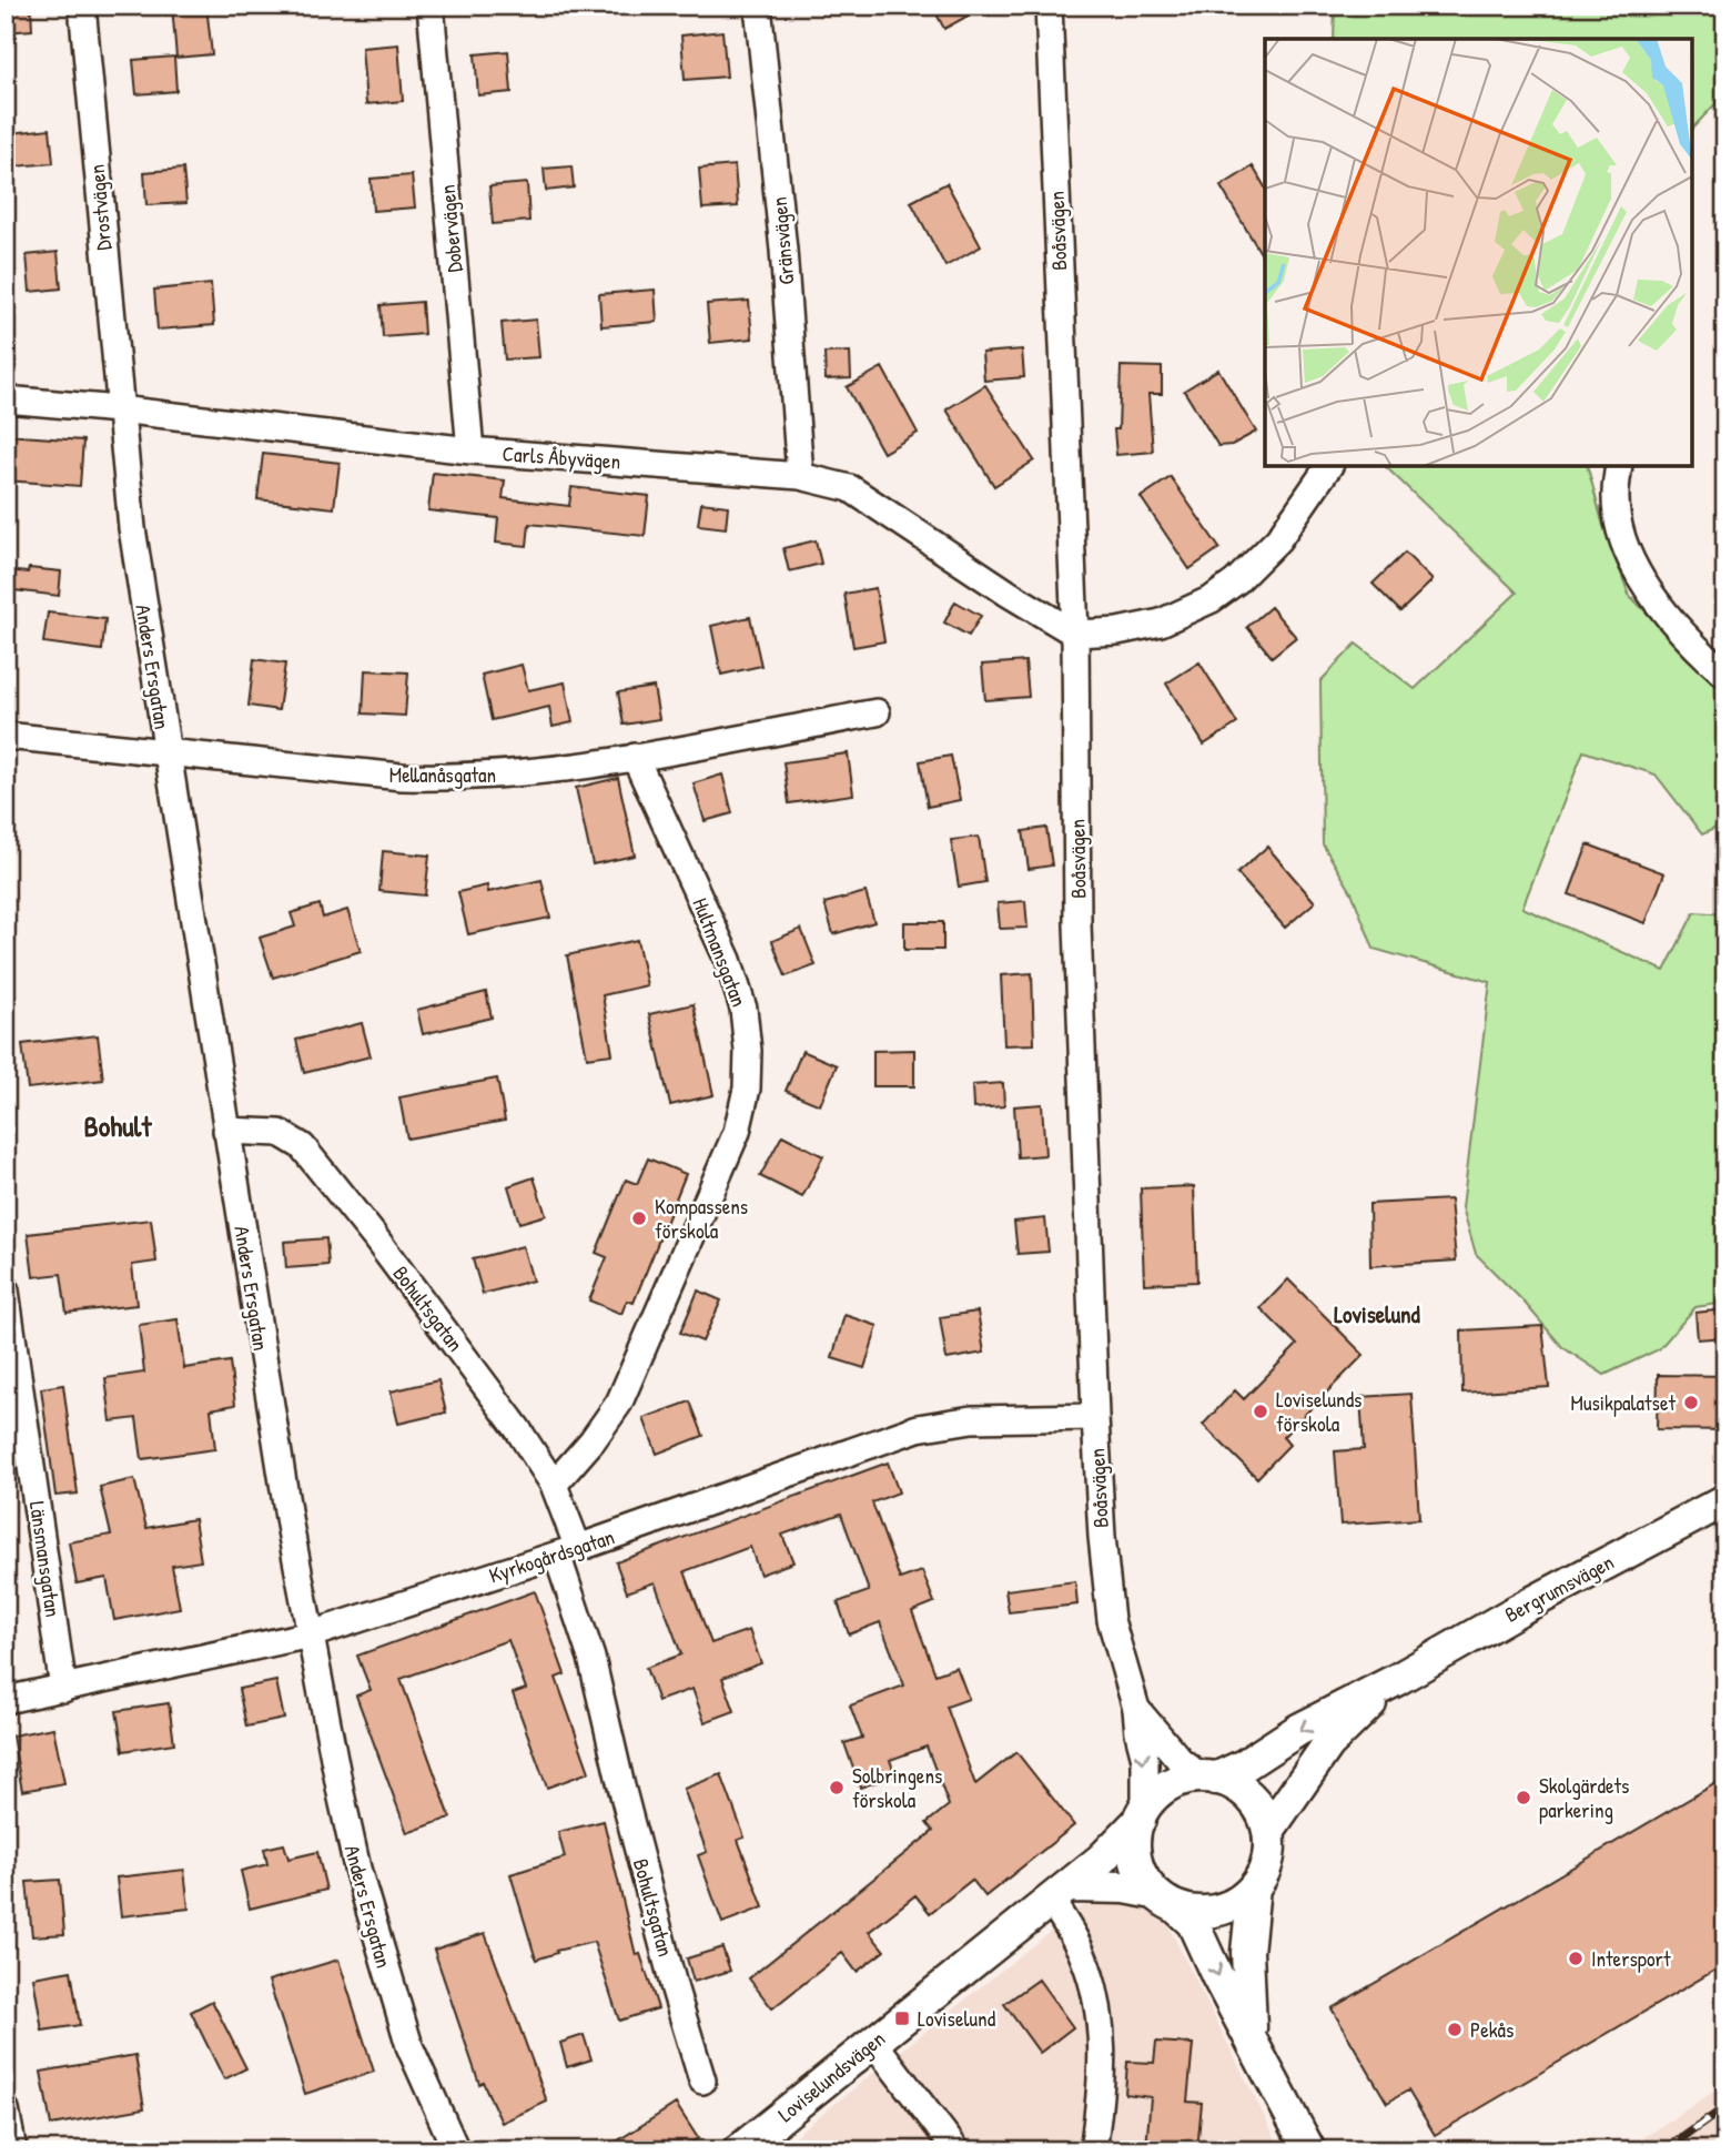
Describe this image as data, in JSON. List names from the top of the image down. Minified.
{"streets":{"street":["Drostvägen","Dobervägen","Boåsvägen","Gränsvägen","Carls Åbyvägen","Anders Ersgatan","Mellanåsgatan","Hultmansgatan","Bohultsgatan","Kyrkogårdsgatan","Länsmansgatan","Bergrumsvägen","Loviselundsvägen"]},"crossings":[["Drostvägen","Carls Åbyvägen"],["Drostvägen","Anders Ersgatan"],["Dobervägen","Carls Åbyvägen"],["Boåsvägen","Carls Åbyvägen"],["Boåsvägen","Kyrkogårdsgatan"],["Boåsvägen","Bergrumsvägen"],["Boåsvägen","Loviselundsvägen"],["Gränsvägen","Carls Åbyvägen"],["Carls Åbyvägen","Anders Ersgatan"],["Anders Ersgatan","Mellanåsgatan"],["Anders Ersgatan","Bohultsgatan"],["Anders Ersgatan","Kyrkogårdsgatan"],["Mellanåsgatan","Hultmansgatan"],["Hultmansgatan","Bohultsgatan"],["Bohultsgatan","Kyrkogårdsgatan"],["Kyrkogårdsgatan","Länsmansgatan"],["Bergrumsvägen","Loviselundsvägen"]],"districts":["Bohult","Loviselund"],"places":{"other":["Kompassens förskola","Musikpalatset","Loviselunds förskola","Solbringens förskola","Skolgärdets parkering","Intersport","Pekås"],"transit":["Loviselund"]}}
